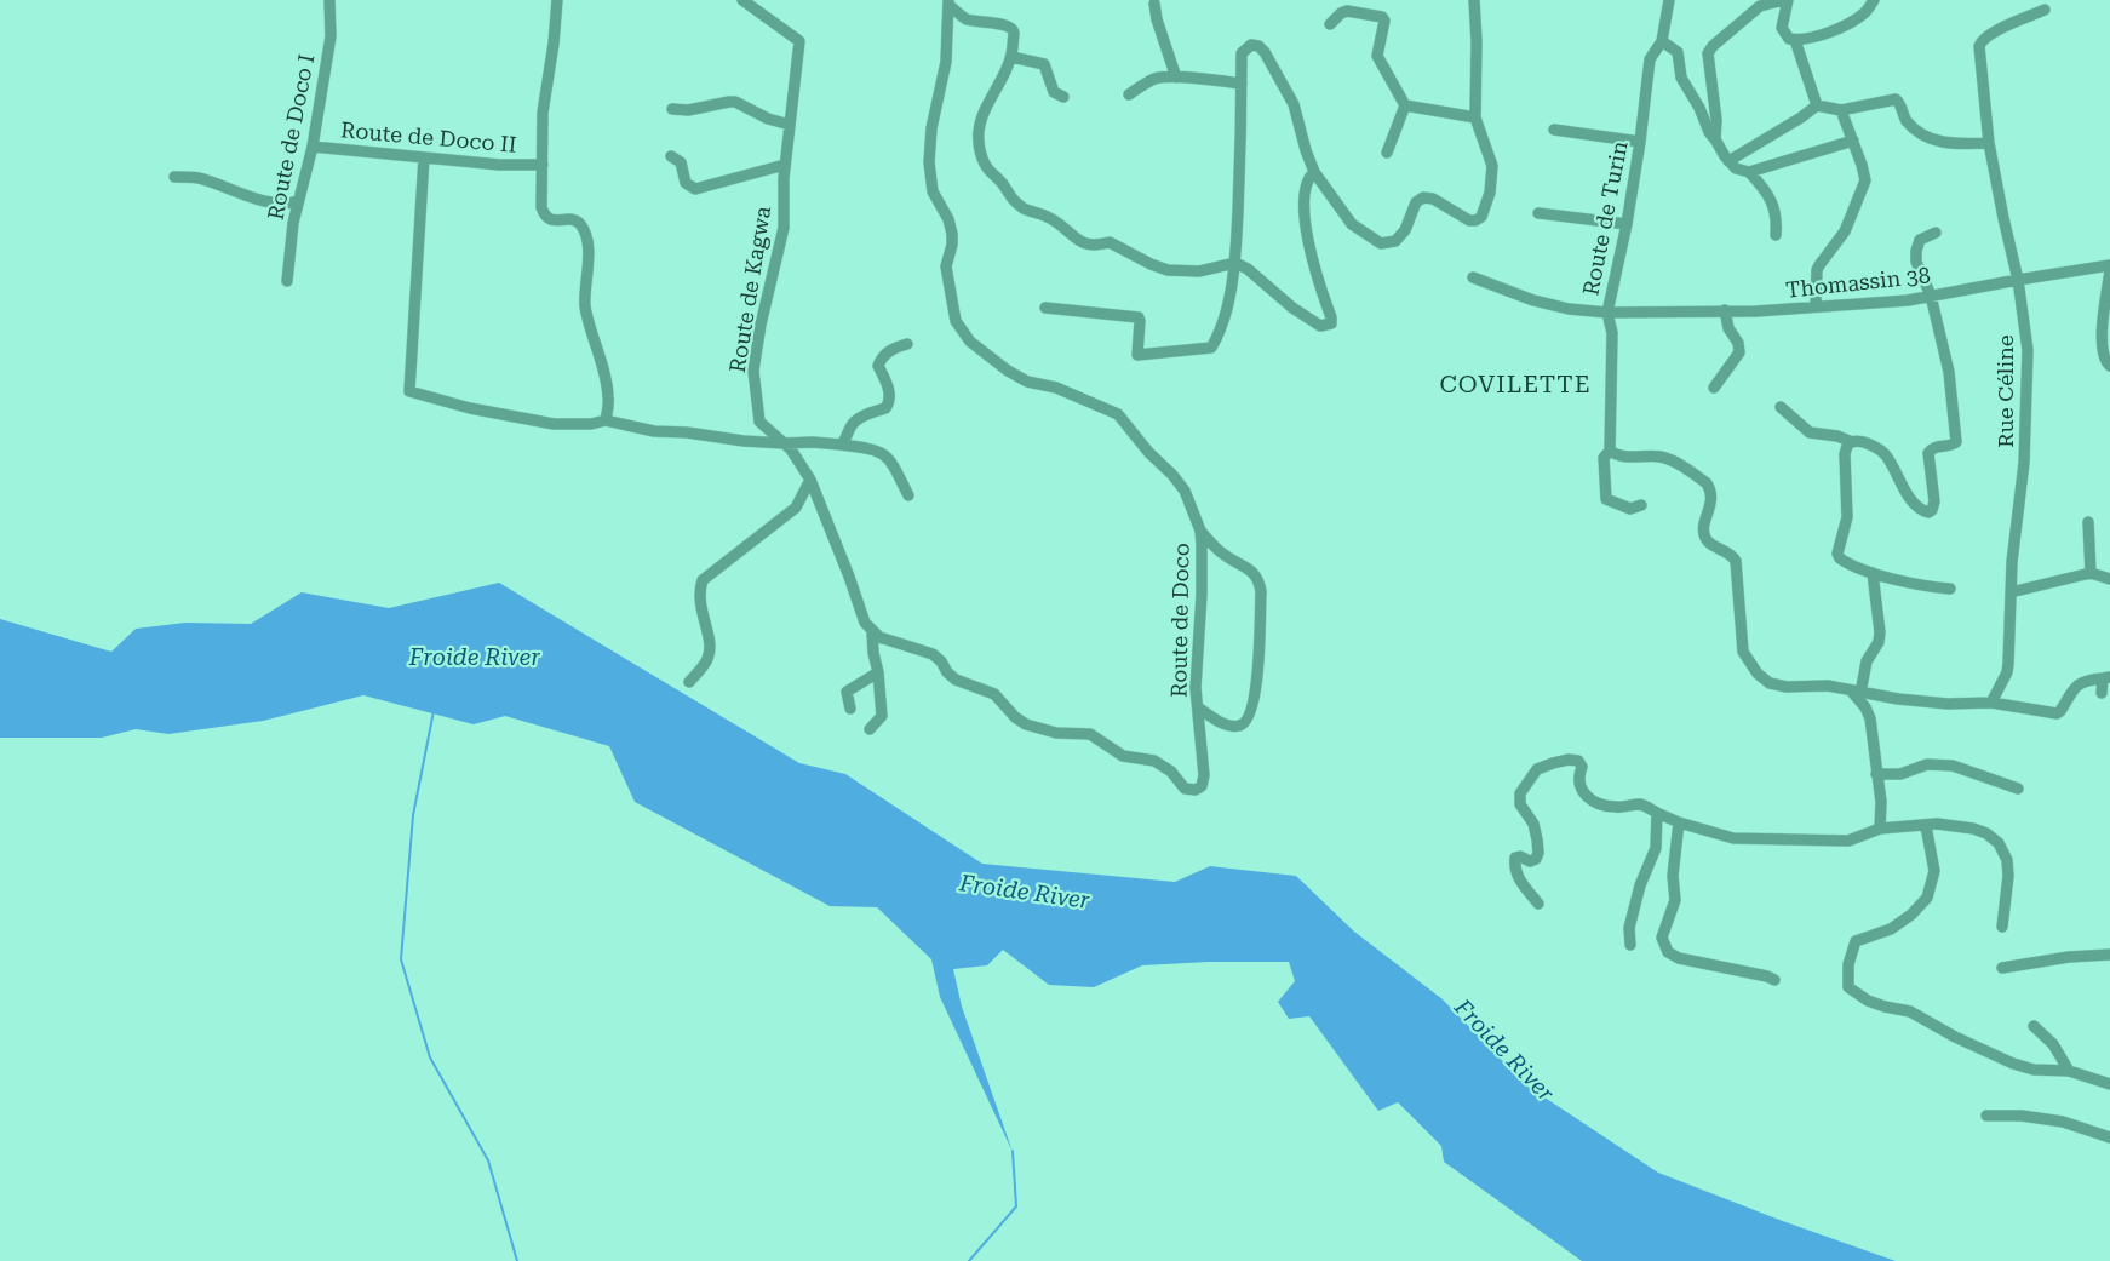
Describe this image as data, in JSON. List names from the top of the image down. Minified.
{"streets":{"street":["Route de Doco I","Route de Doco II","Route de Turin","Thomassin 38","Route de Kagwa","Rue Céline","Route de Doco"]},"crossings":[["Route de Doco I","Route de Doco II"],["Route de Turin","Thomassin 38"],["Thomassin 38","Rue Céline"]],"districts":["COVILETTE"],"water":["Froide River"]}
